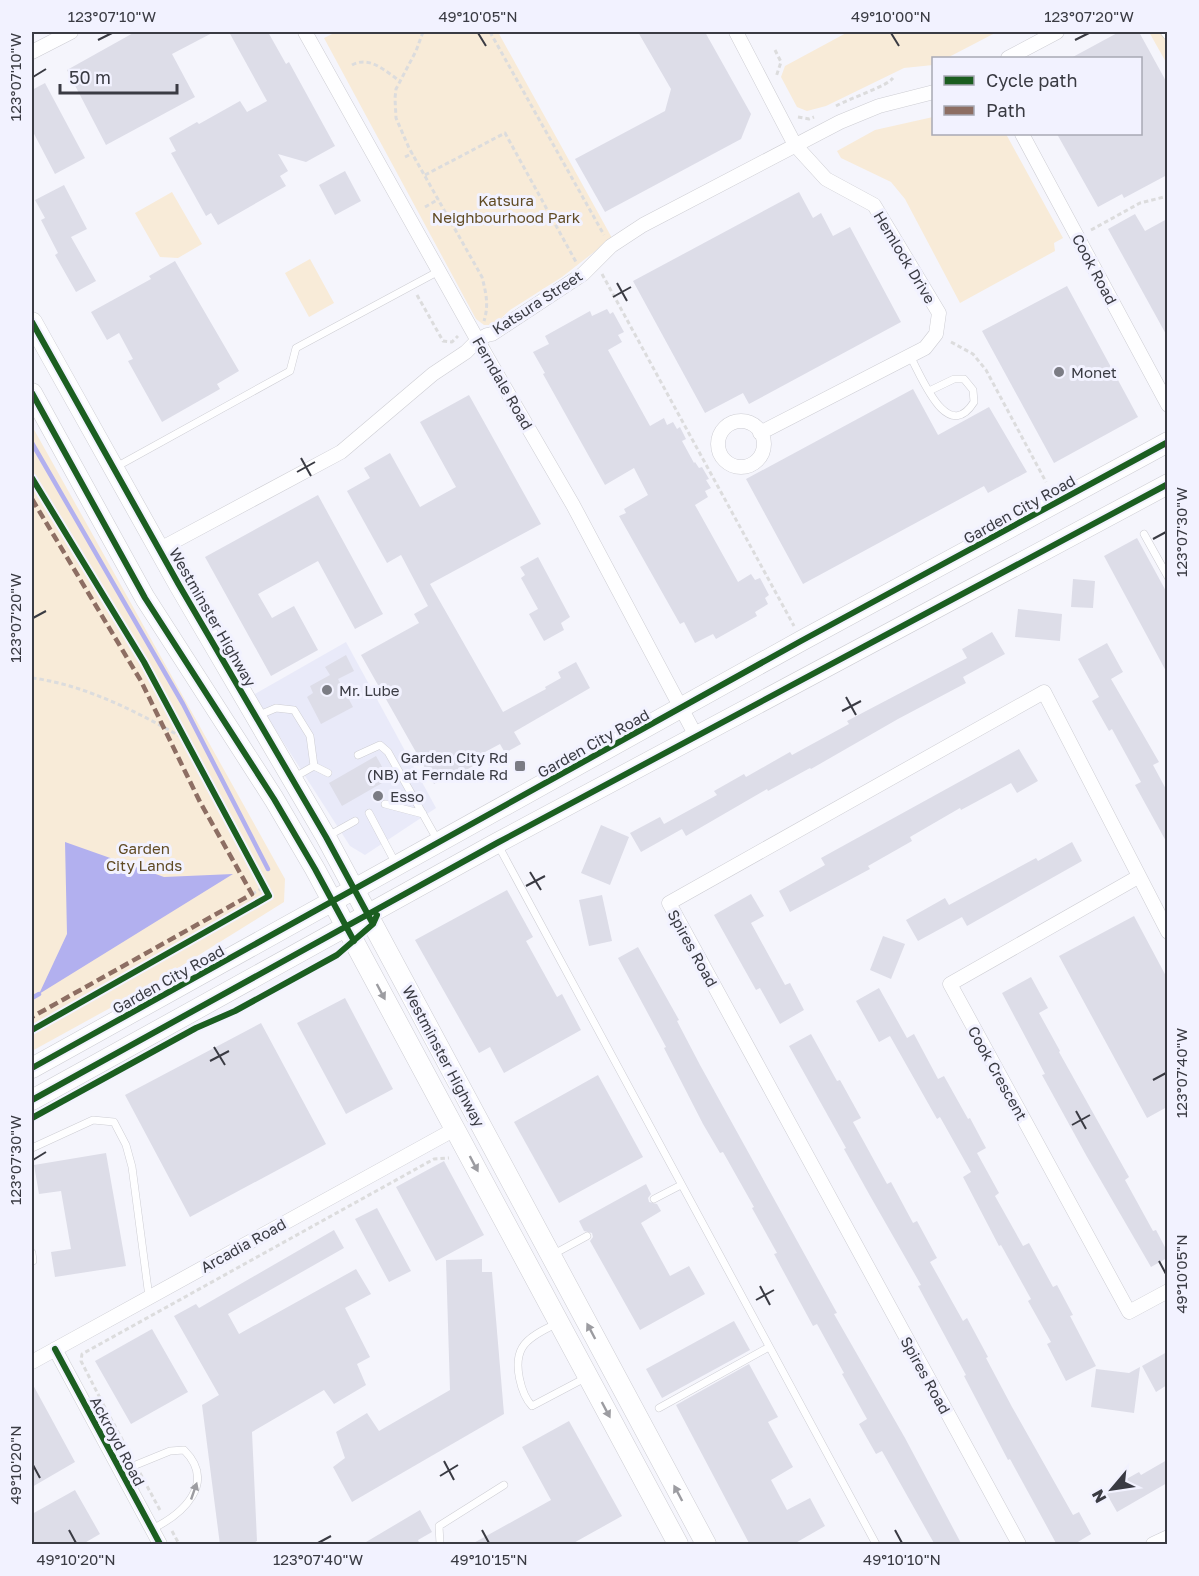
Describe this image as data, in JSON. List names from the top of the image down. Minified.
{"streets":{"main road":["Garden City Road","Westminster Highway"],"street":["Hemlock Drive","Cook Road","Katsura Street","Ferndale Road","Spires Road","Cook Crescent","Arcadia Road","Ackroyd Road"]},"crossings":[["Hemlock Drive","Katsura Street"],["Katsura Street","Ferndale Road"],["Katsura Street","Westminster Highway"],["Ferndale Road","Garden City Road"],["Garden City Road","Westminster Highway"],["Westminster Highway","Arcadia Road"],["Spires Road","Cook Crescent"],["Arcadia Road","Ackroyd Road"]],"parks":["Katsura Neighbourhood Park","Garden City Lands"],"places":{"other":["Monet","Mr. Lube","Esso"],"transit":["Garden City Rd (NB) at Ferndale Rd"]},"legend":["Cycle path","Path"],"scale_bar":"50 m","north":"bottom left","coordinates":["123°07'10\"W","49°10'05\"N","49°10'00\"N","123°07'20\"W","123°07'30\"W","123°07'40\"W","49°10'20\"N","49°10'15\"N","49°10'10\"N"]}
